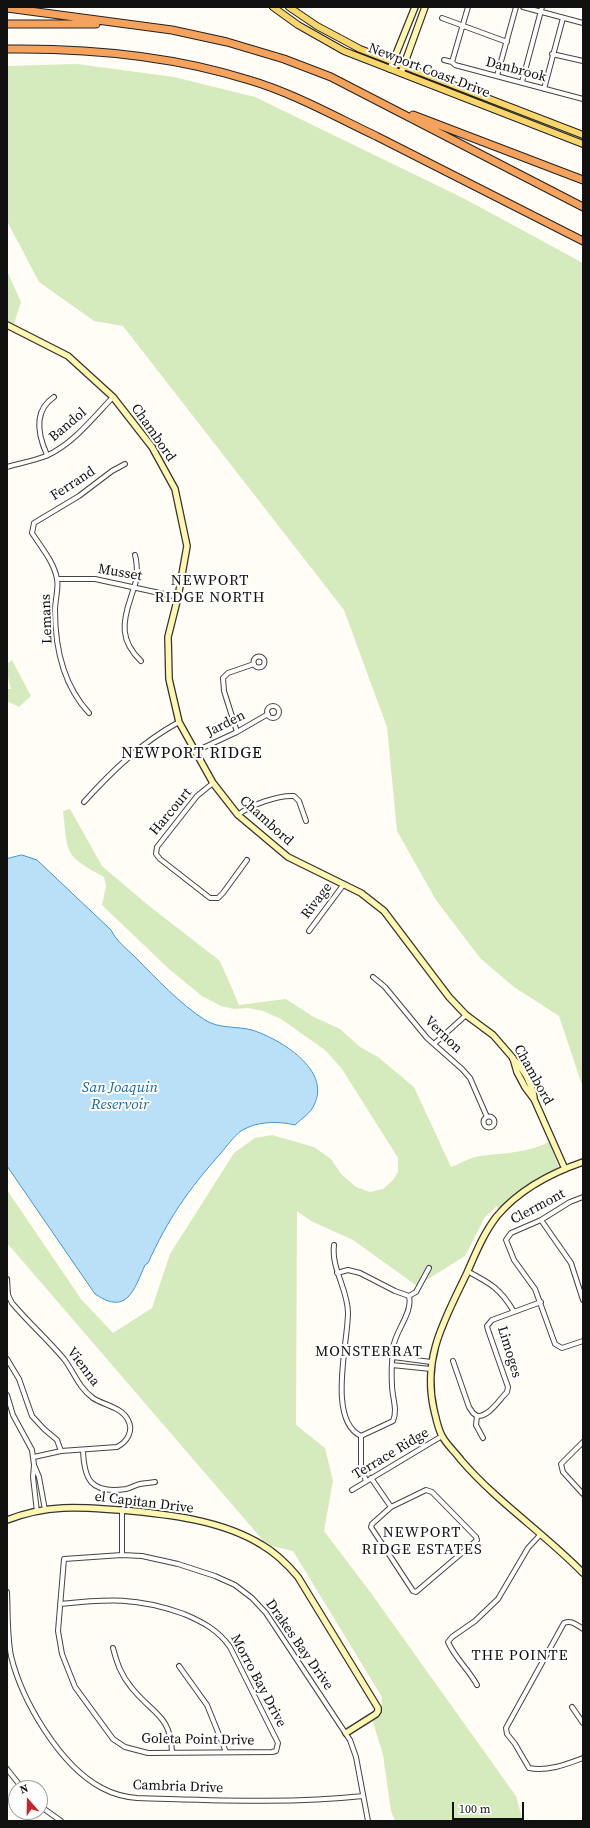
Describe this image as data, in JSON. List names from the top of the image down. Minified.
{"streets":{"main road":["Newport Coast Drive"],"street":["Danbrook","Bandol","Chambord","Ferrand","Musset","Lemans","Jarden","Harcourt","Rivage","Vernon","Clermont","Limoges","Vienna","Terrace Ridge","el Capitan Drive","Drakes Bay Drive","Morro Bay Drive","Goleta Point Drive","Cambria Drive"]},"crossings":[["Bandol","Chambord"],["Chambord","Musset"],["Chambord","Jarden"],["Chambord","Harcourt"],["Chambord","Rivage"],["Ferrand","Lemans"],["Musset","Lemans"],["el Capitan Drive","Drakes Bay Drive"],["Drakes Bay Drive","Goleta Point Drive"],["Drakes Bay Drive","Cambria Drive"],["Morro Bay Drive","Goleta Point Drive"]],"districts":["NEWPORT RIDGE NORTH","NEWPORT RIDGE","MONSTERRAT","NEWPORT RIDGE ESTATES","THE POINTE"],"water":["San Joaquin Reservoir"],"scale_bar":"100 m","north":"top"}
